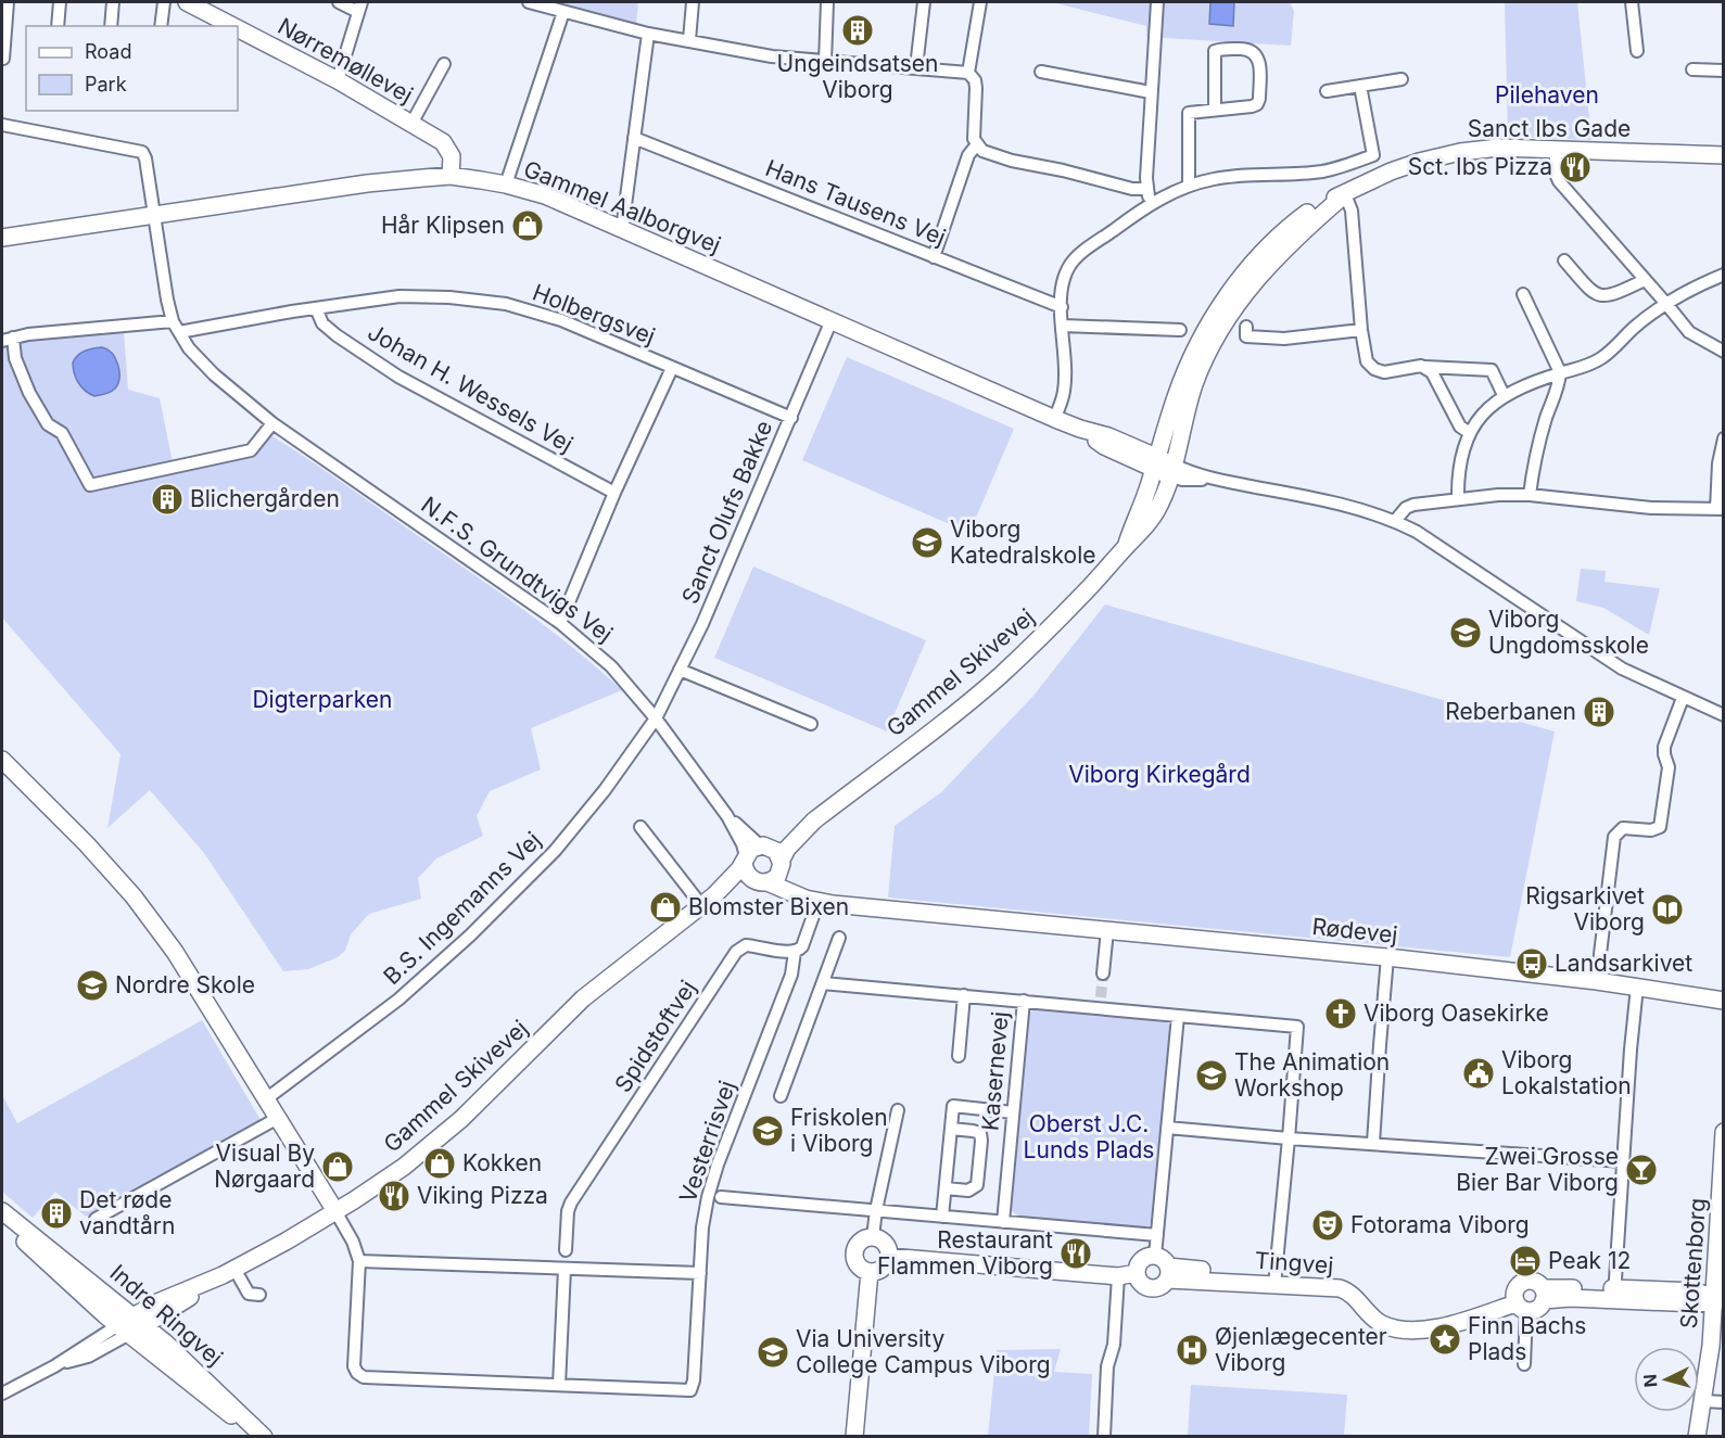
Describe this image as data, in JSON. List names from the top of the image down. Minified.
{"streets":{"street":["Nørremøllevej","Sanct Ibs Gade","Hans Tausens Vej","Gammel Aalborgvej","Holbergsvej","Johan H. Wessels Vej","Sanct Olufs Bakke","N.F.S. Grundtvigs Vej","Gammel Skivevej","B.S. Ingemanns Vej","Rødevej","Spidstoftvej","Kasernevej","Vesterrisvej","Tingvej","Skottenborg","Indre Ringvej"]},"crossings":[["Nørremøllevej","Gammel Aalborgvej"],["Sanct Ibs Gade","Gammel Aalborgvej"],["Sanct Ibs Gade","Gammel Skivevej"],["Gammel Aalborgvej","Sanct Olufs Bakke"],["Gammel Aalborgvej","N.F.S. Grundtvigs Vej"],["Gammel Aalborgvej","Gammel Skivevej"],["Holbergsvej","Johan H. Wessels Vej"],["Holbergsvej","Sanct Olufs Bakke"],["Holbergsvej","N.F.S. Grundtvigs Vej"],["Sanct Olufs Bakke","N.F.S. Grundtvigs Vej"],["Sanct Olufs Bakke","B.S. Ingemanns Vej"],["N.F.S. Grundtvigs Vej","Gammel Skivevej"],["N.F.S. Grundtvigs Vej","B.S. Ingemanns Vej"],["N.F.S. Grundtvigs Vej","Rødevej"],["Gammel Skivevej","Rødevej"],["Gammel Skivevej","Indre Ringvej"],["Spidstoftvej","Vesterrisvej"]],"parks":["Pilehaven","Digterparken","Viborg Kirkegård","Oberst J.C. Lunds Plads"],"places":{"building":["Ungeindsatsen Viborg","Blichergården","Reberbanen","Det røde vandtårn"],"restaurant":["Sct. Ibs Pizza","Viking Pizza","Restaurant Flammen Viborg"],"shop":["Hår Klipsen","Blomster Bixen","Kokken","Visual By Nørgaard"],"school or university":["Viborg Katedralskole","Viborg Ungdomsskole","Nordre Skole","The Animation Workshop","Friskolen i Viborg","Via University College Campus Viborg"],"library":["Rigsarkivet Viborg"],"bus stop":["Landsarkivet"],"church":["Viborg Oasekirke"],"public building":["Viborg Lokalstation"],"bar":["Zwei Grosse Bier Bar Viborg"],"theatre":["Fotorama Viborg"],"hotel":["Peak 12"],"place":["Finn Bachs Plads"],"hospital":["Øjenlægecenter Viborg"]},"legend":["Road","Park"],"north":"left"}
